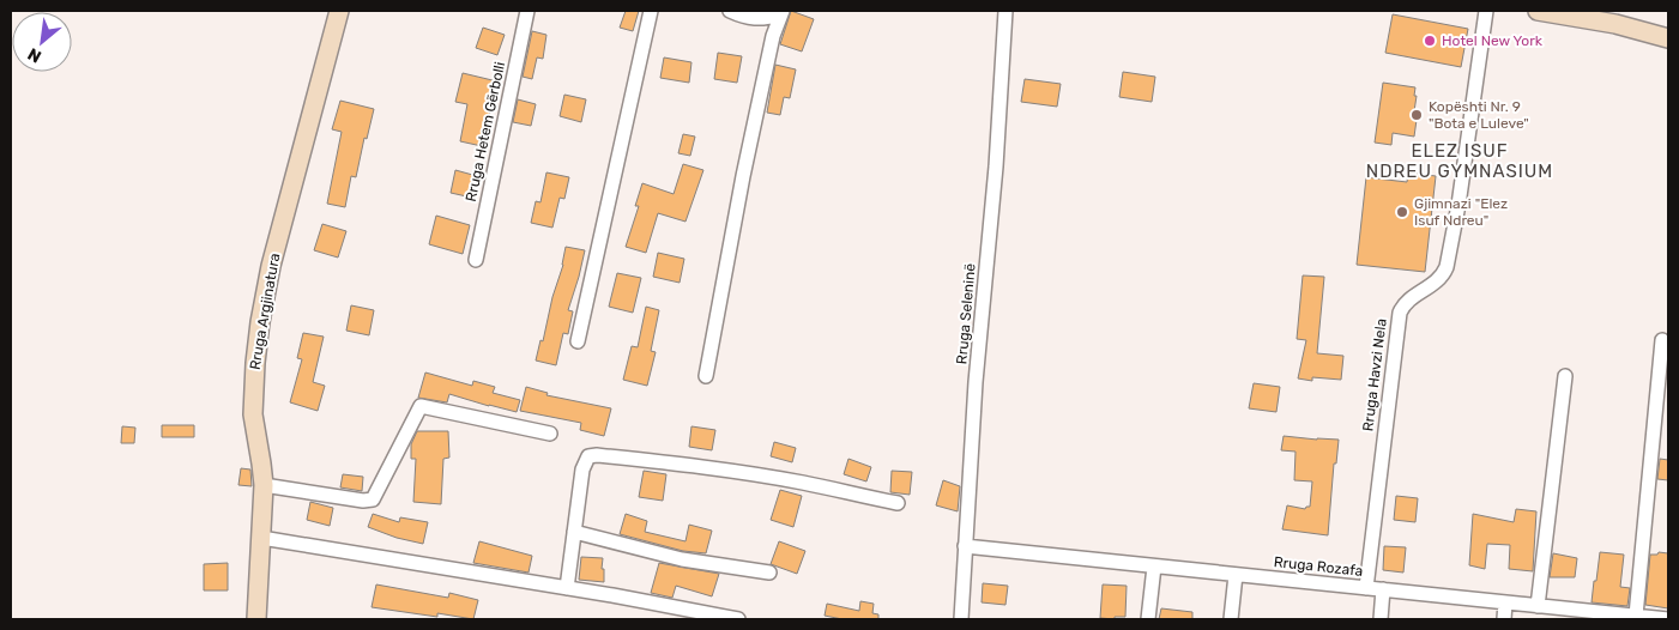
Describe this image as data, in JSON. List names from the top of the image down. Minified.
{"streets":{"street":["Rruga Hetem Gërbolli","Rruga Argjinatura","Rruga Seleninë","Rruga Havzi Nela","Rruga Rozafa"]},"crossings":[["Rruga Seleninë","Rruga Rozafa"],["Rruga Havzi Nela","Rruga Rozafa"]],"districts":["ELEZ ISUF NDREU GYMNASIUM"],"places":["Hotel New York","Kopështi Nr. 9 \"Bota e Luleve\"","Gjimnazi \"Elez Isuf Ndreu\""],"north":"bottom left"}
